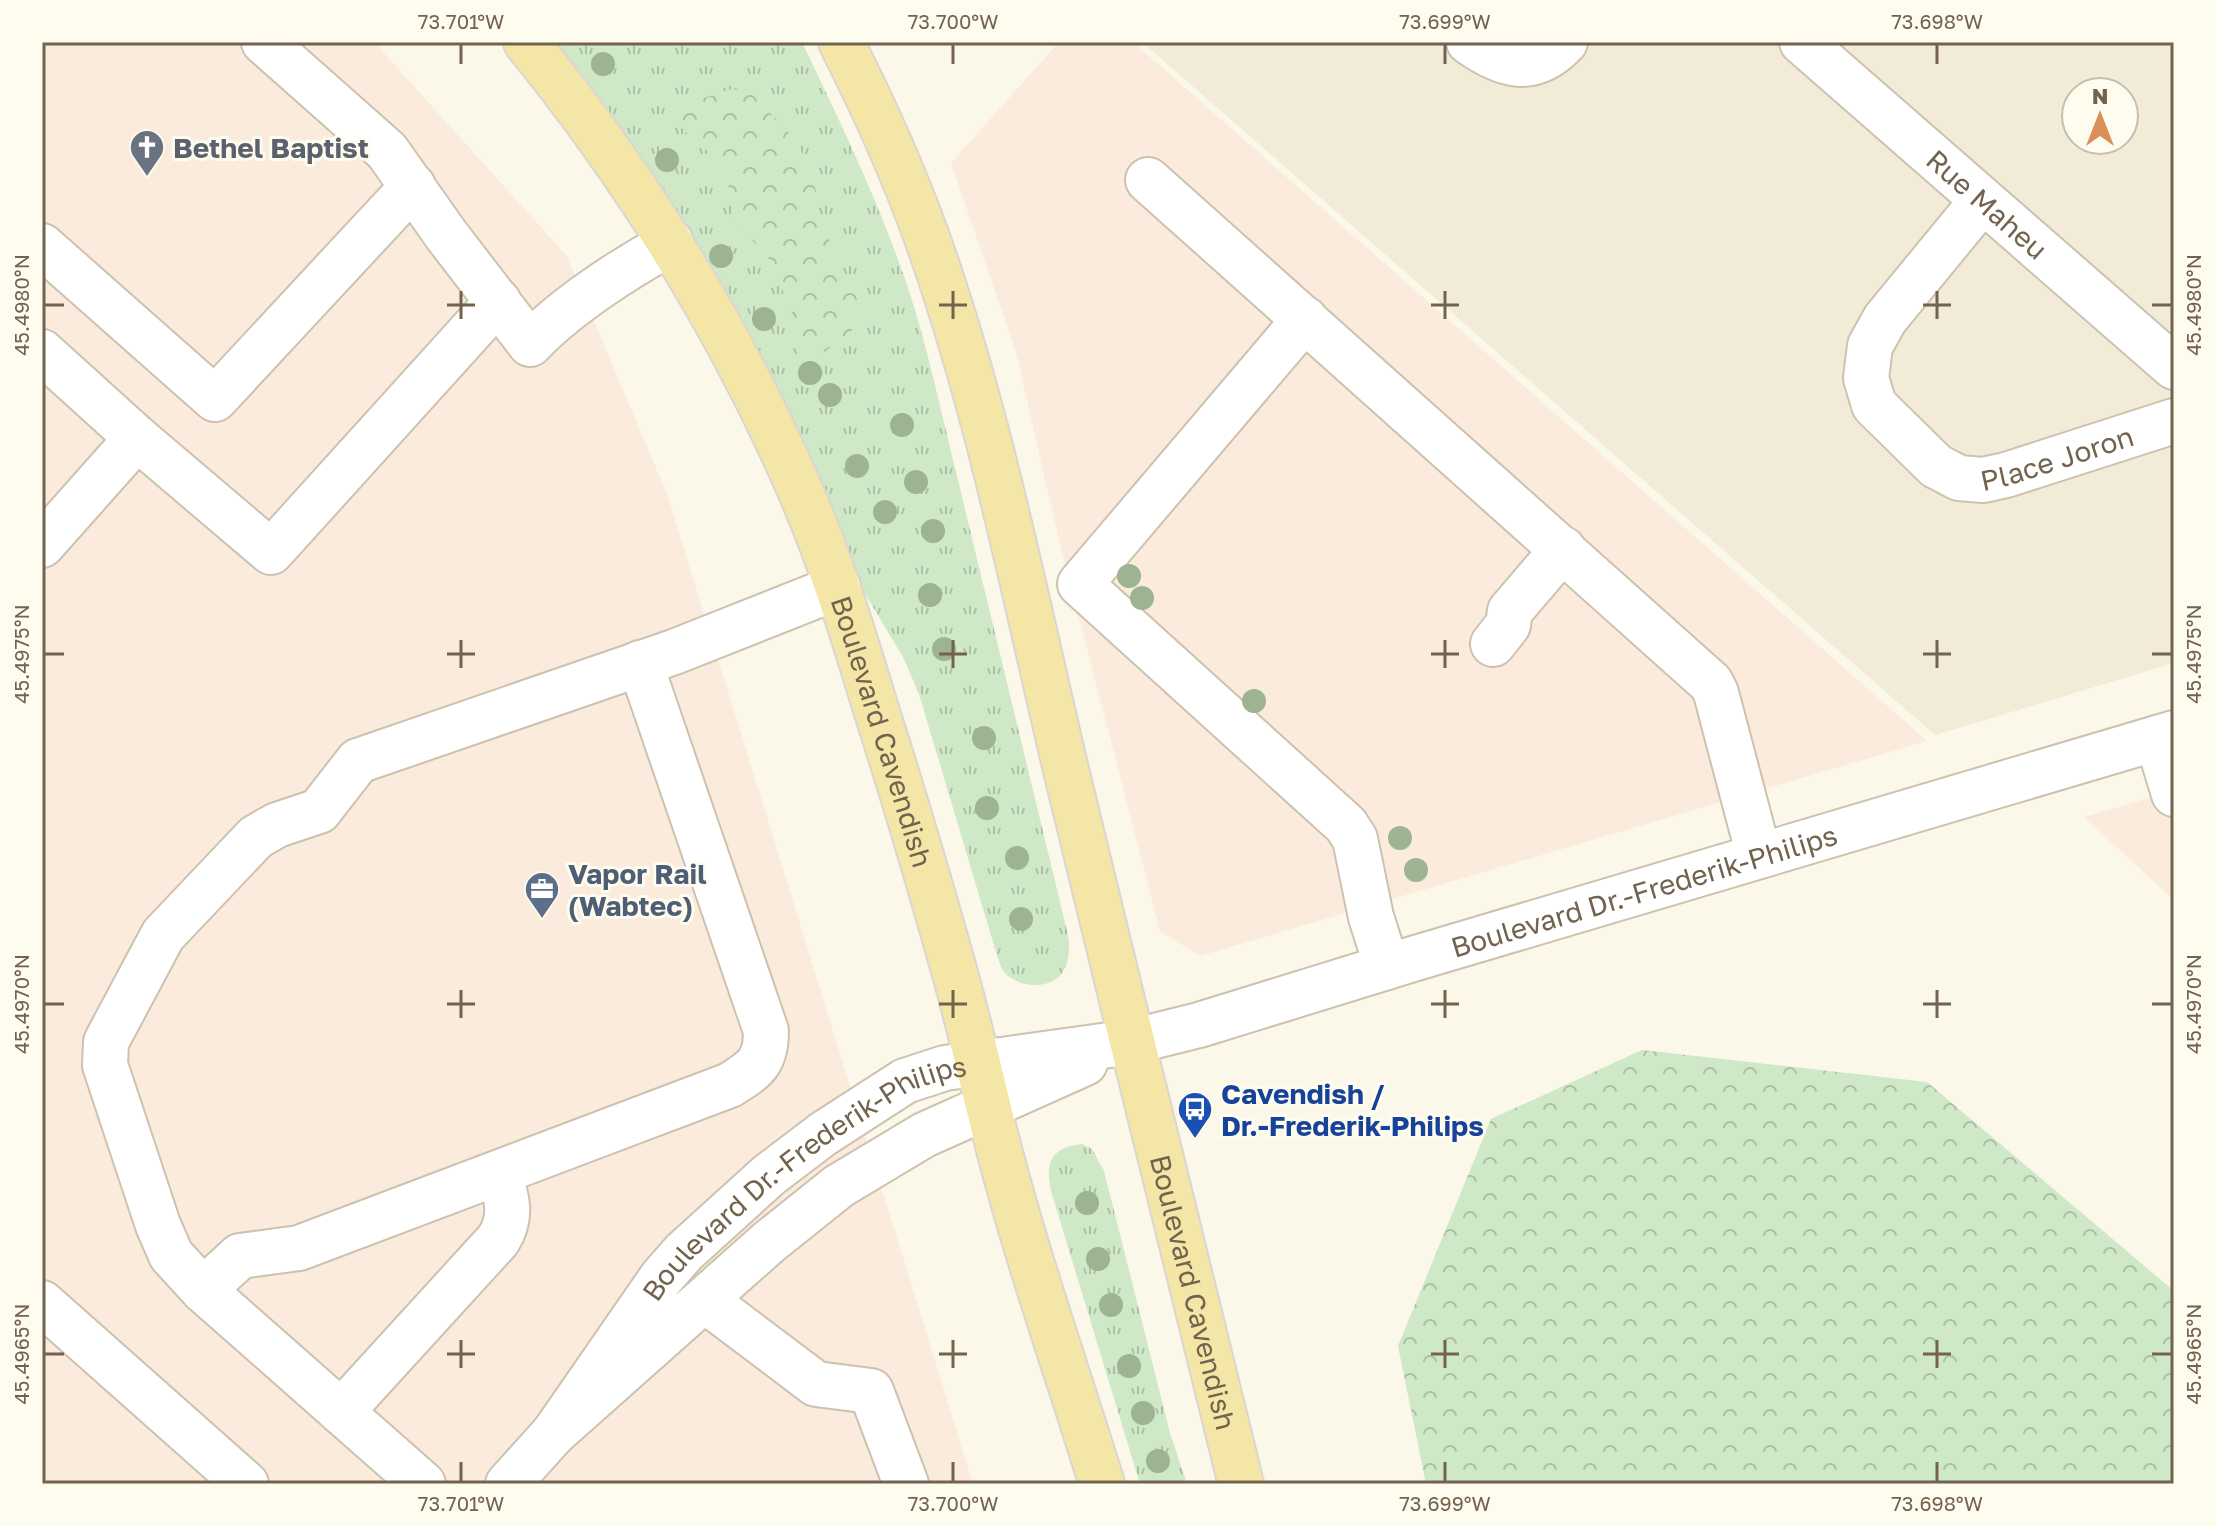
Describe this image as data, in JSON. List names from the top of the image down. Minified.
{"streets":{"main road":["Boulevard Cavendish"],"street":["Rue Maheu","Place Joron","Boulevard Dr.-Frederik-Philips"]},"crossings":[["Rue Maheu","Place Joron"],["Boulevard Cavendish","Boulevard Dr.-Frederik-Philips"]],"places":{"church":["Bethel Baptist"],"office":["Vapor Rail (Wabtec)"],"bus stop":["Cavendish / Dr.-Frederik-Philips"]},"north":"top","coordinates":["73.701°W","73.700°W","73.699°W","73.698°W","45.4980°N","45.4975°N","45.4970°N","45.4965°N"]}
